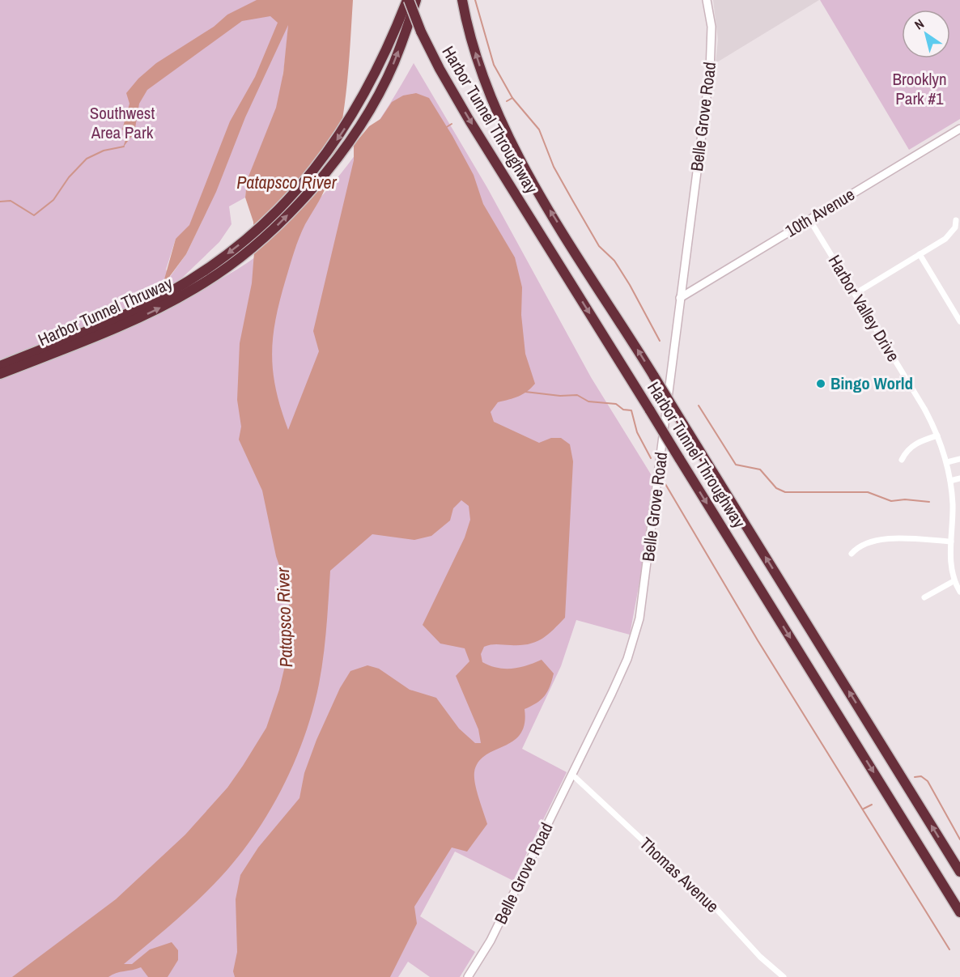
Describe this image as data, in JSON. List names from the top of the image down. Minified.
{"streets":{"highway":["Harbor Tunnel Throughway","Harbor Tunnel Thruway"],"main road":["Belle Grove Road","10th Avenue"],"street":["Harbor Valley Drive","Thomas Avenue"]},"crossings":[["Belle Grove Road","10th Avenue"],["Belle Grove Road","Thomas Avenue"],["Harbor Tunnel Throughway","Harbor Tunnel Thruway"],["10th Avenue","Harbor Valley Drive"]],"water":["Patapsco River"],"parks":["Brooklyn Park #1","Southwest Area Park"],"places":["Bingo World"],"north":"top left"}
